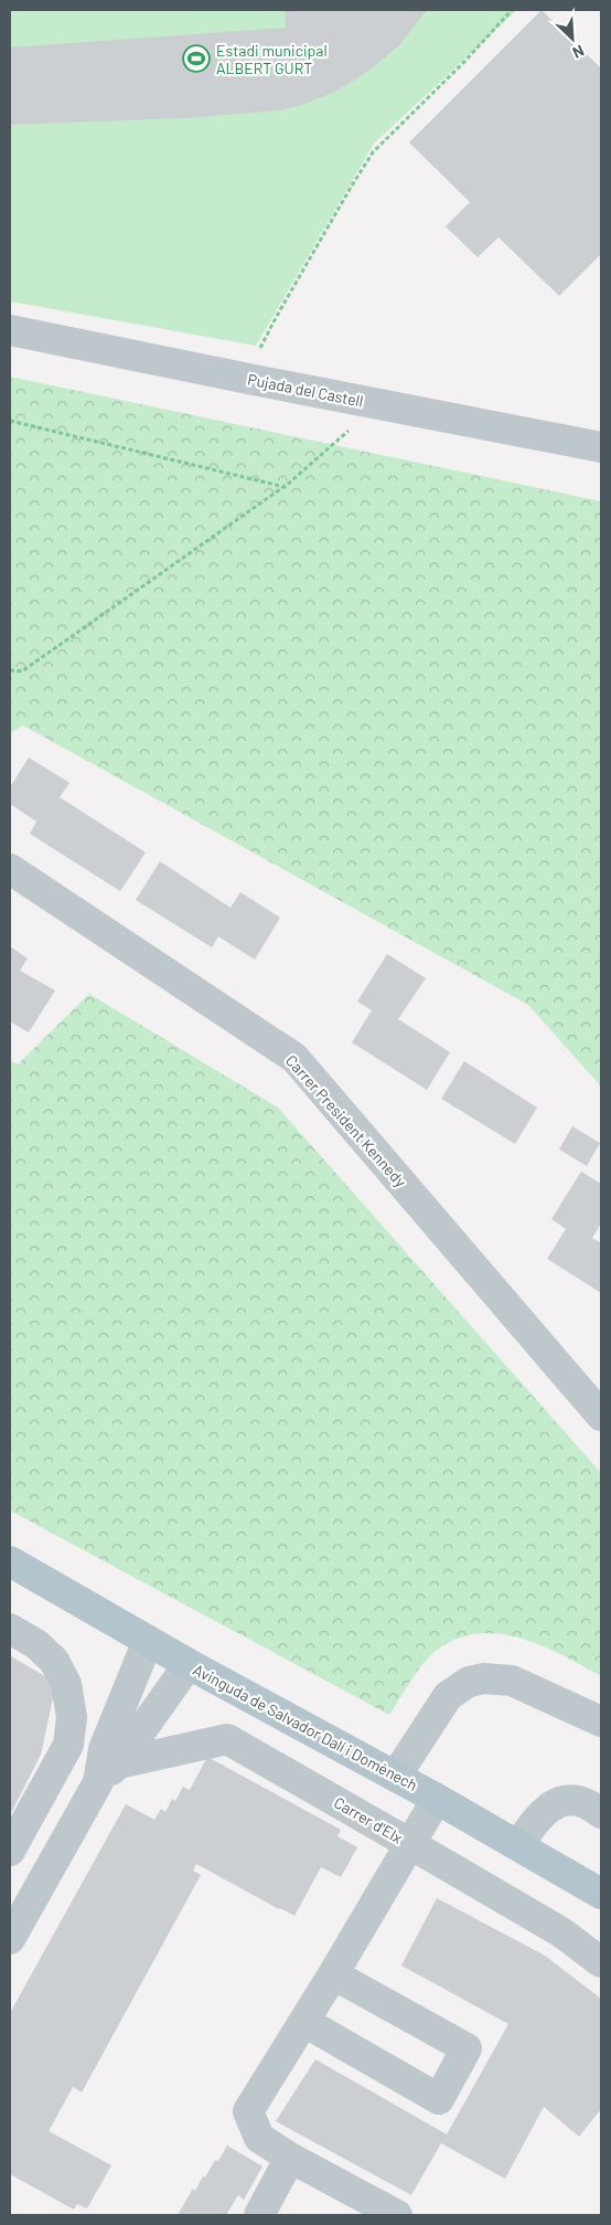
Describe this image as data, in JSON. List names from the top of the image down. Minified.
{"streets":{"main road":["Avinguda de Salvador Dalí i Domènech"],"street":["Pujada del Castell","Carrer President Kennedy","Carrer d'Elx"]},"places":{"sports":["Estadi municipal ALBERT GURT"]},"north":"bottom right"}
